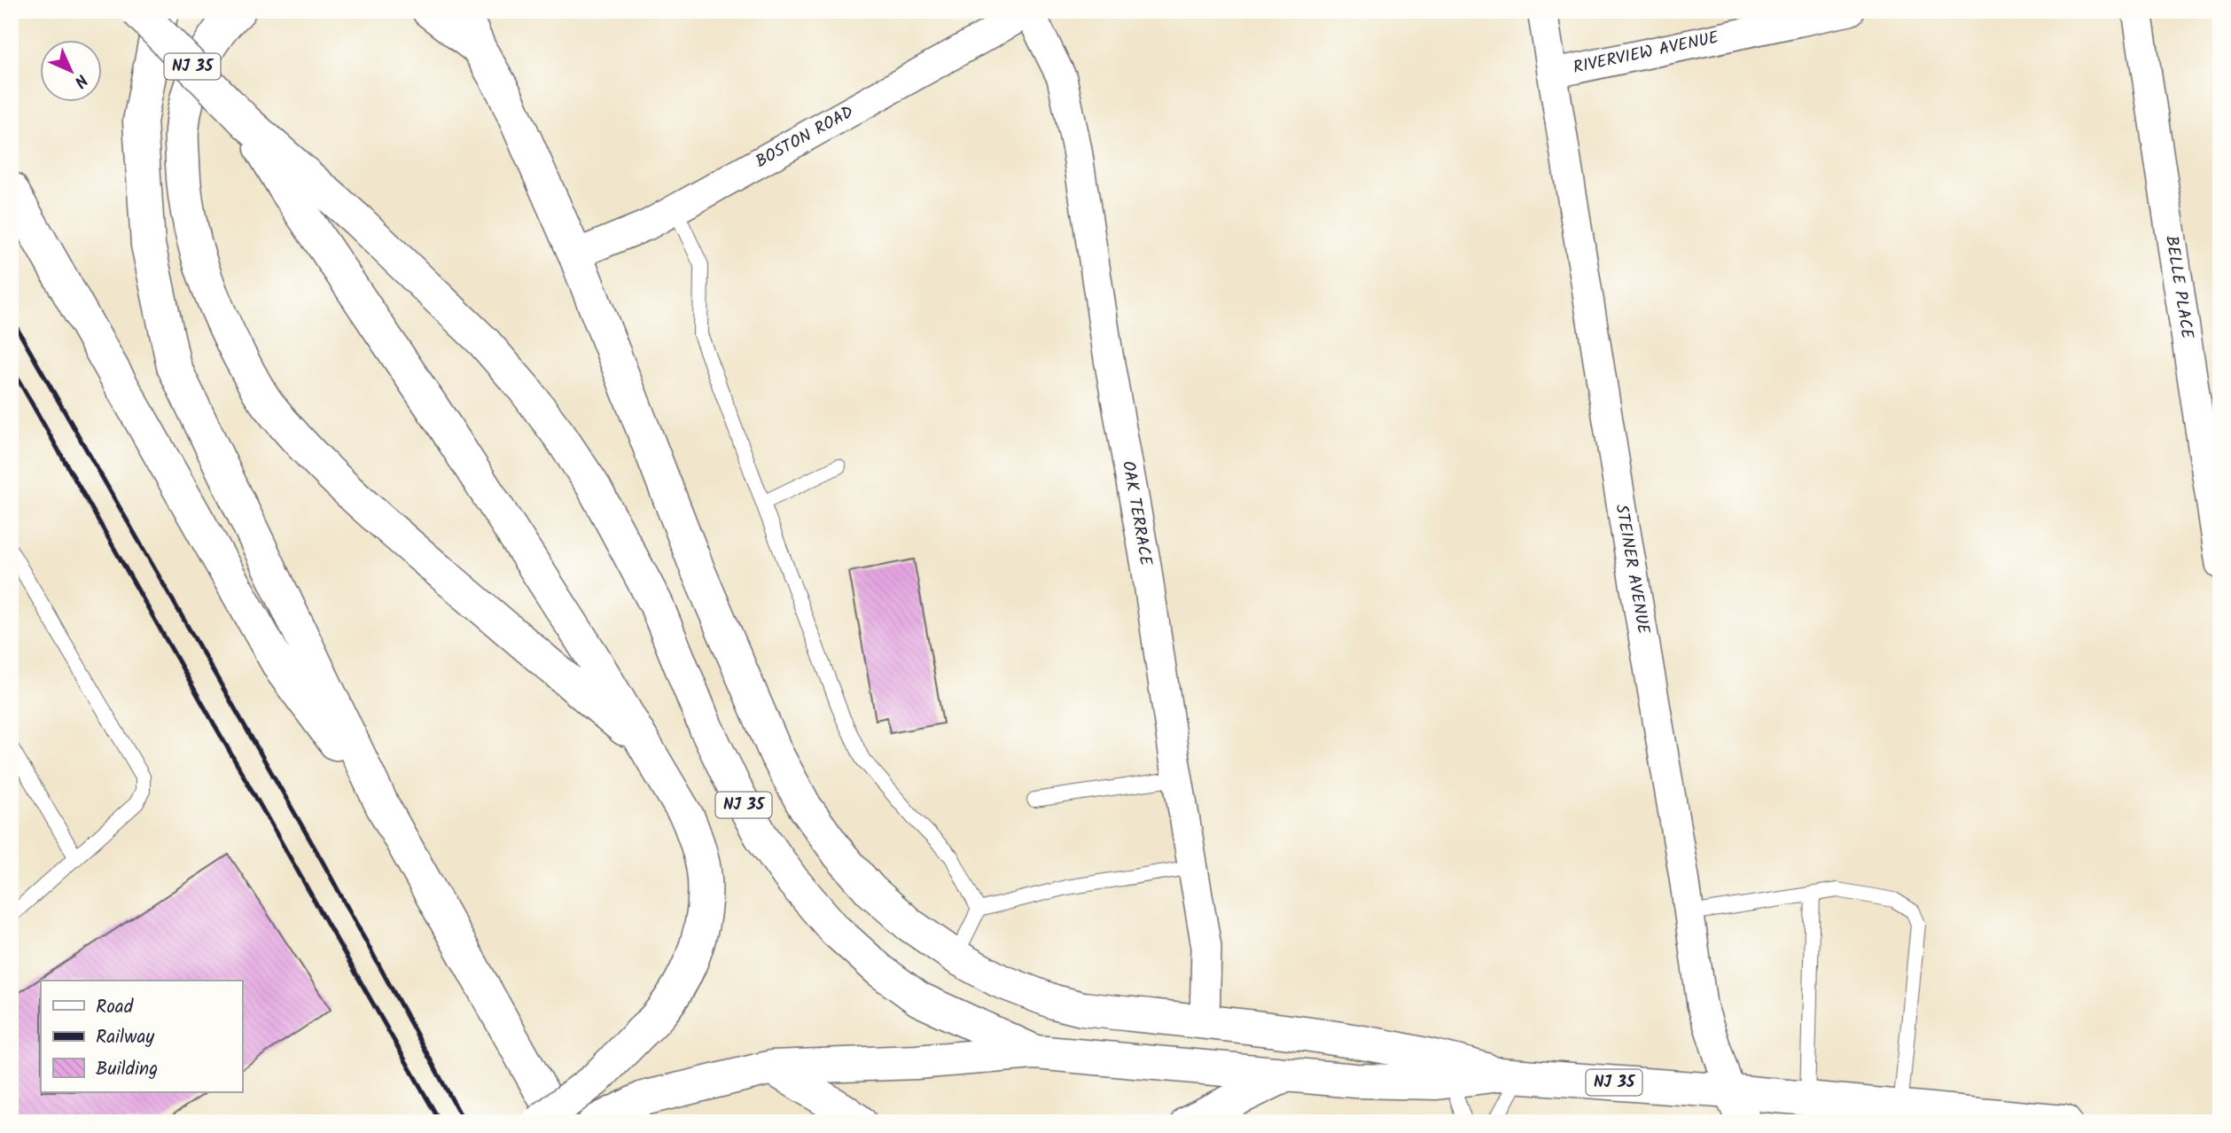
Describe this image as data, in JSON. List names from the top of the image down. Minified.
{"streets":{"main road":["NJ 35","STEINER AVENUE"],"street":["RIVERVIEW AVENUE","BOSTON ROAD","BELLE PLACE","OAK TERRACE"]},"crossings":[["RIVERVIEW AVENUE","STEINER AVENUE"],["NJ 35","BOSTON ROAD"],["NJ 35","OAK TERRACE"],["NJ 35","STEINER AVENUE"],["BOSTON ROAD","OAK TERRACE"]],"legend":["Road","Railway","Building"],"north":"bottom right"}
